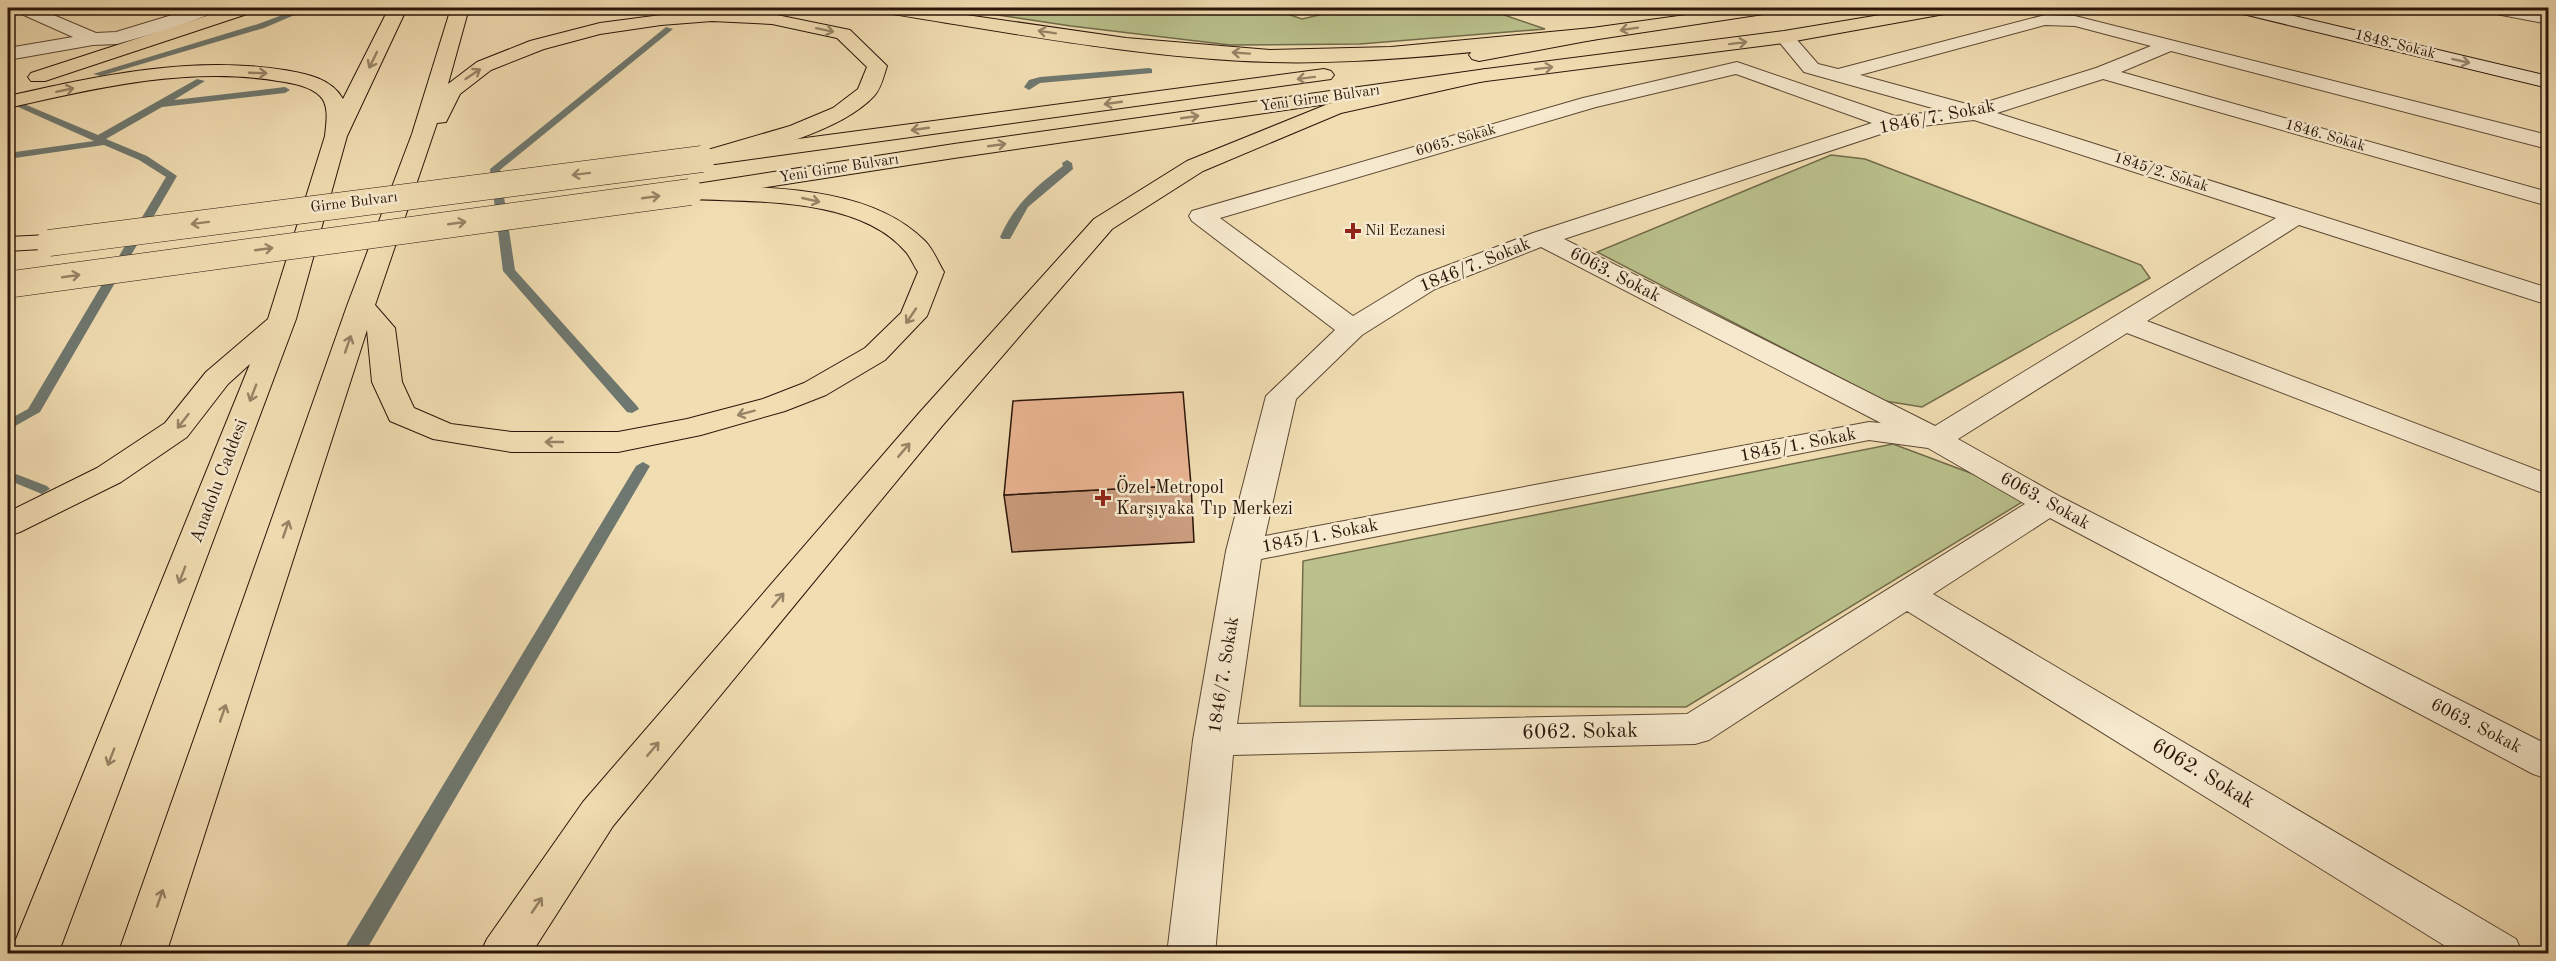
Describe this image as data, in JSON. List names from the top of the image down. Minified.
{"streets":{"main road":["Yeni Girne Bulvarı","Girne Bulvarı","Anadolu Caddesi"],"street":["1848. Sokak","1846/7. Sokak","1846. Sokak","6065. Sokak","1845/2. Sokak","6063. Sokak","1845/1. Sokak","6062. Sokak"]},"crossings":[["Yeni Girne Bulvarı","1845/2. Sokak"],["Yeni Girne Bulvarı","Girne Bulvarı"],["1846/7. Sokak","1846. Sokak"],["1846/7. Sokak","6065. Sokak"],["1846/7. Sokak","1845/2. Sokak"],["1846/7. Sokak","6063. Sokak"],["1846/7. Sokak","1845/1. Sokak"],["1846/7. Sokak","6062. Sokak"],["6063. Sokak","1845/1. Sokak"],["6063. Sokak","6062. Sokak"]],"places":{"health":["Nil Eczanesi","Özel Metropol Karşıyaka Tıp Merkezi"]}}
